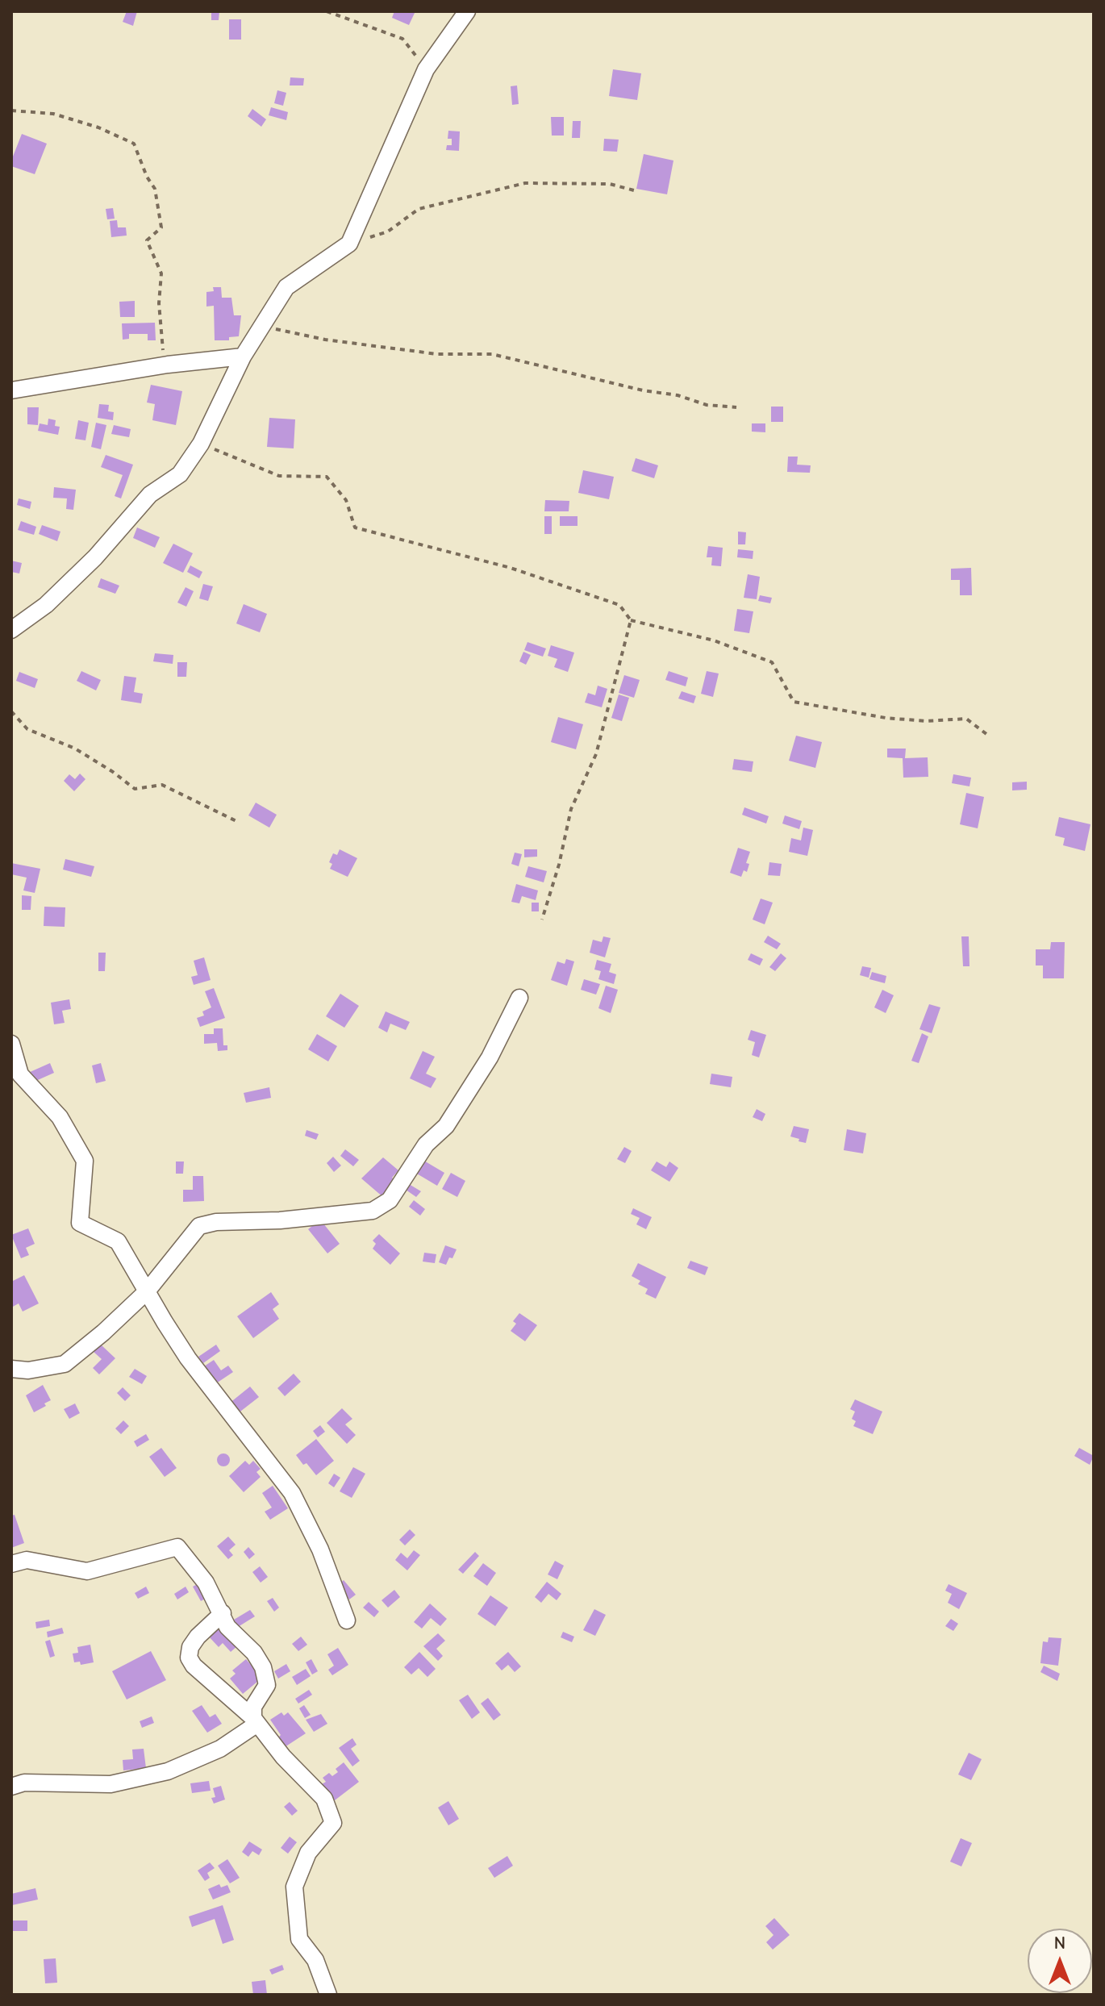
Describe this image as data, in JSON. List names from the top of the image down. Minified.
{"north":"top"}
